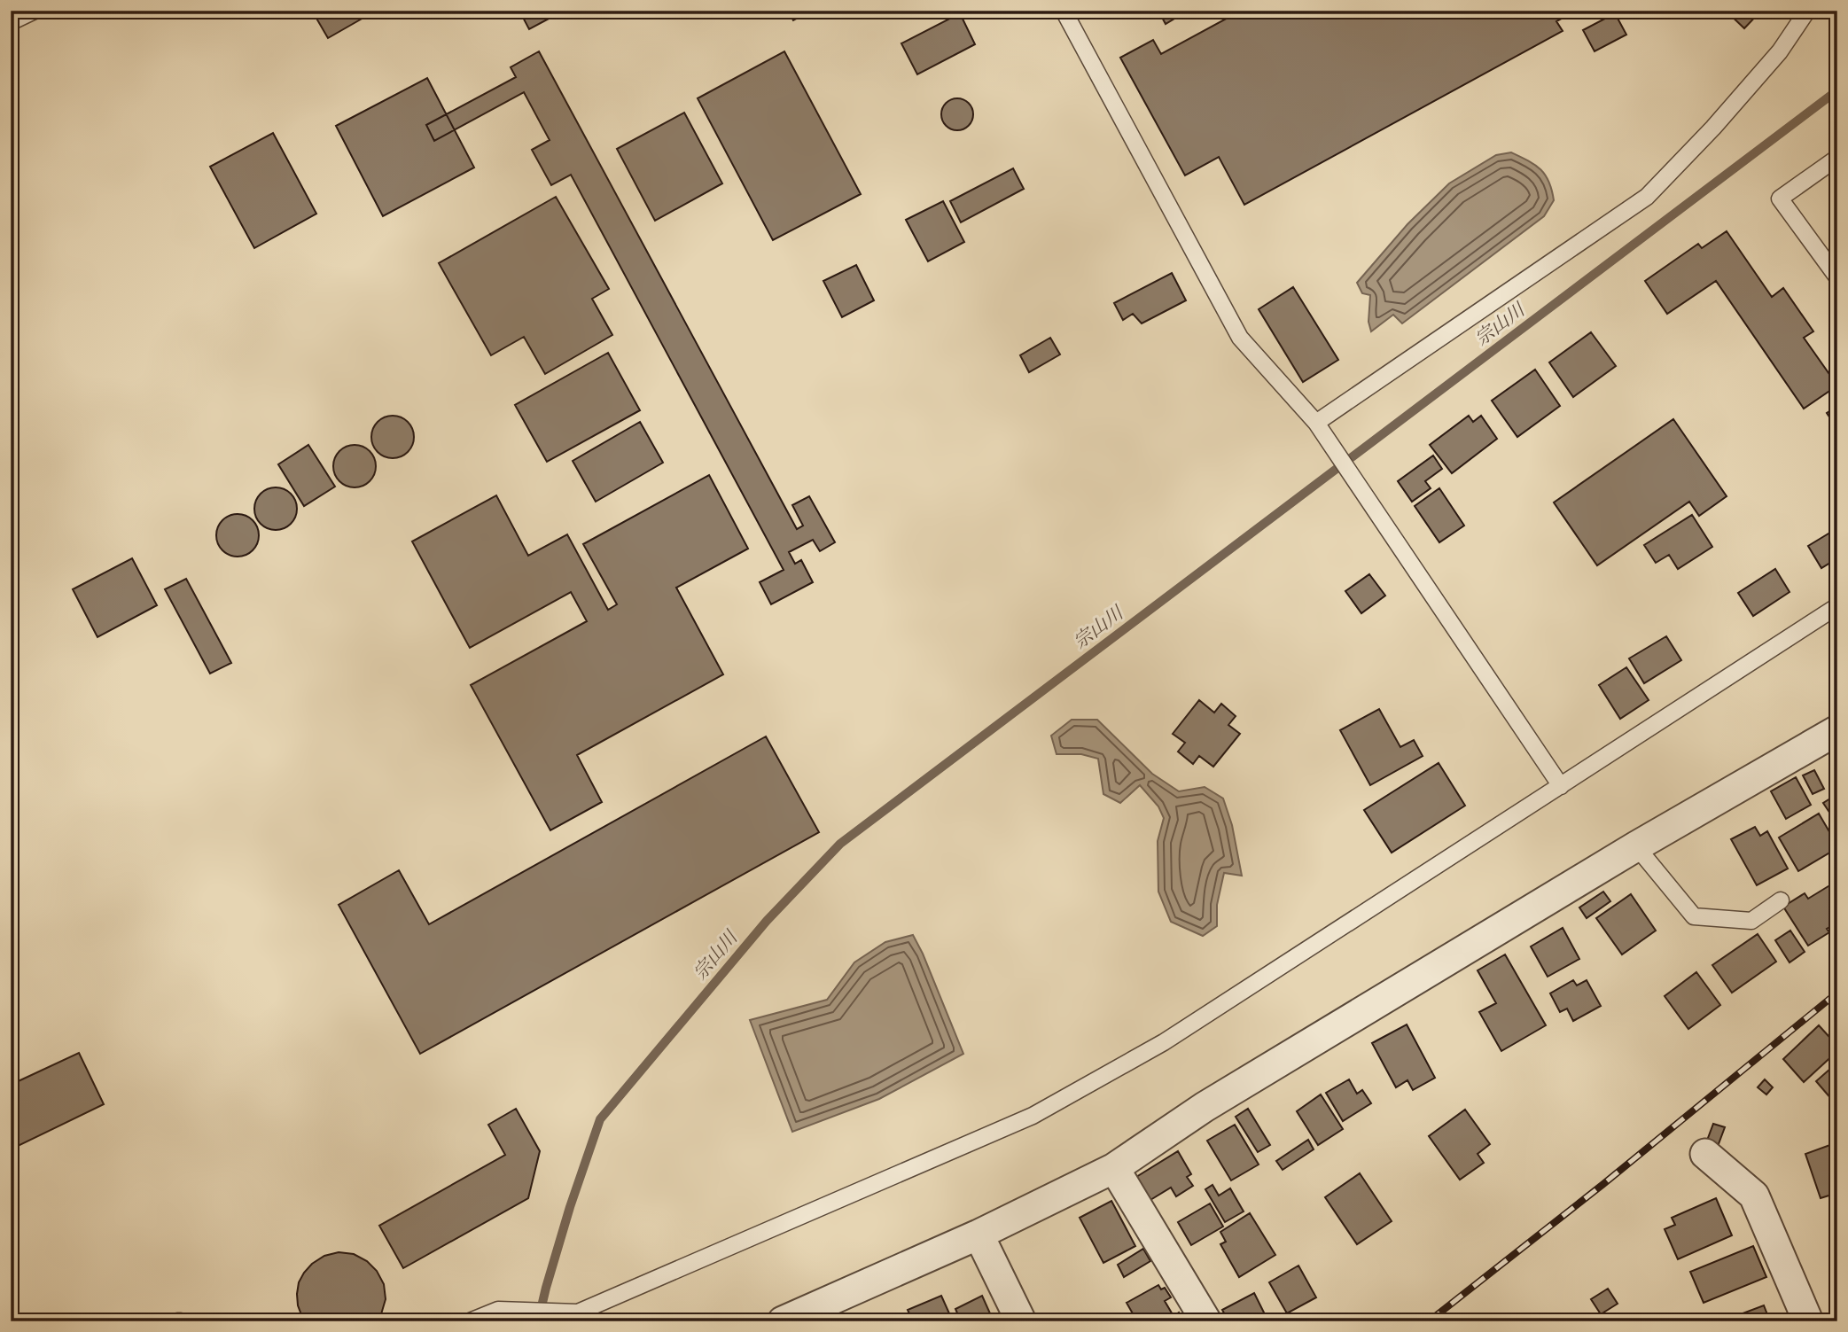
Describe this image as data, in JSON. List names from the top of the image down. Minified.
{"water":["宗山川"]}
